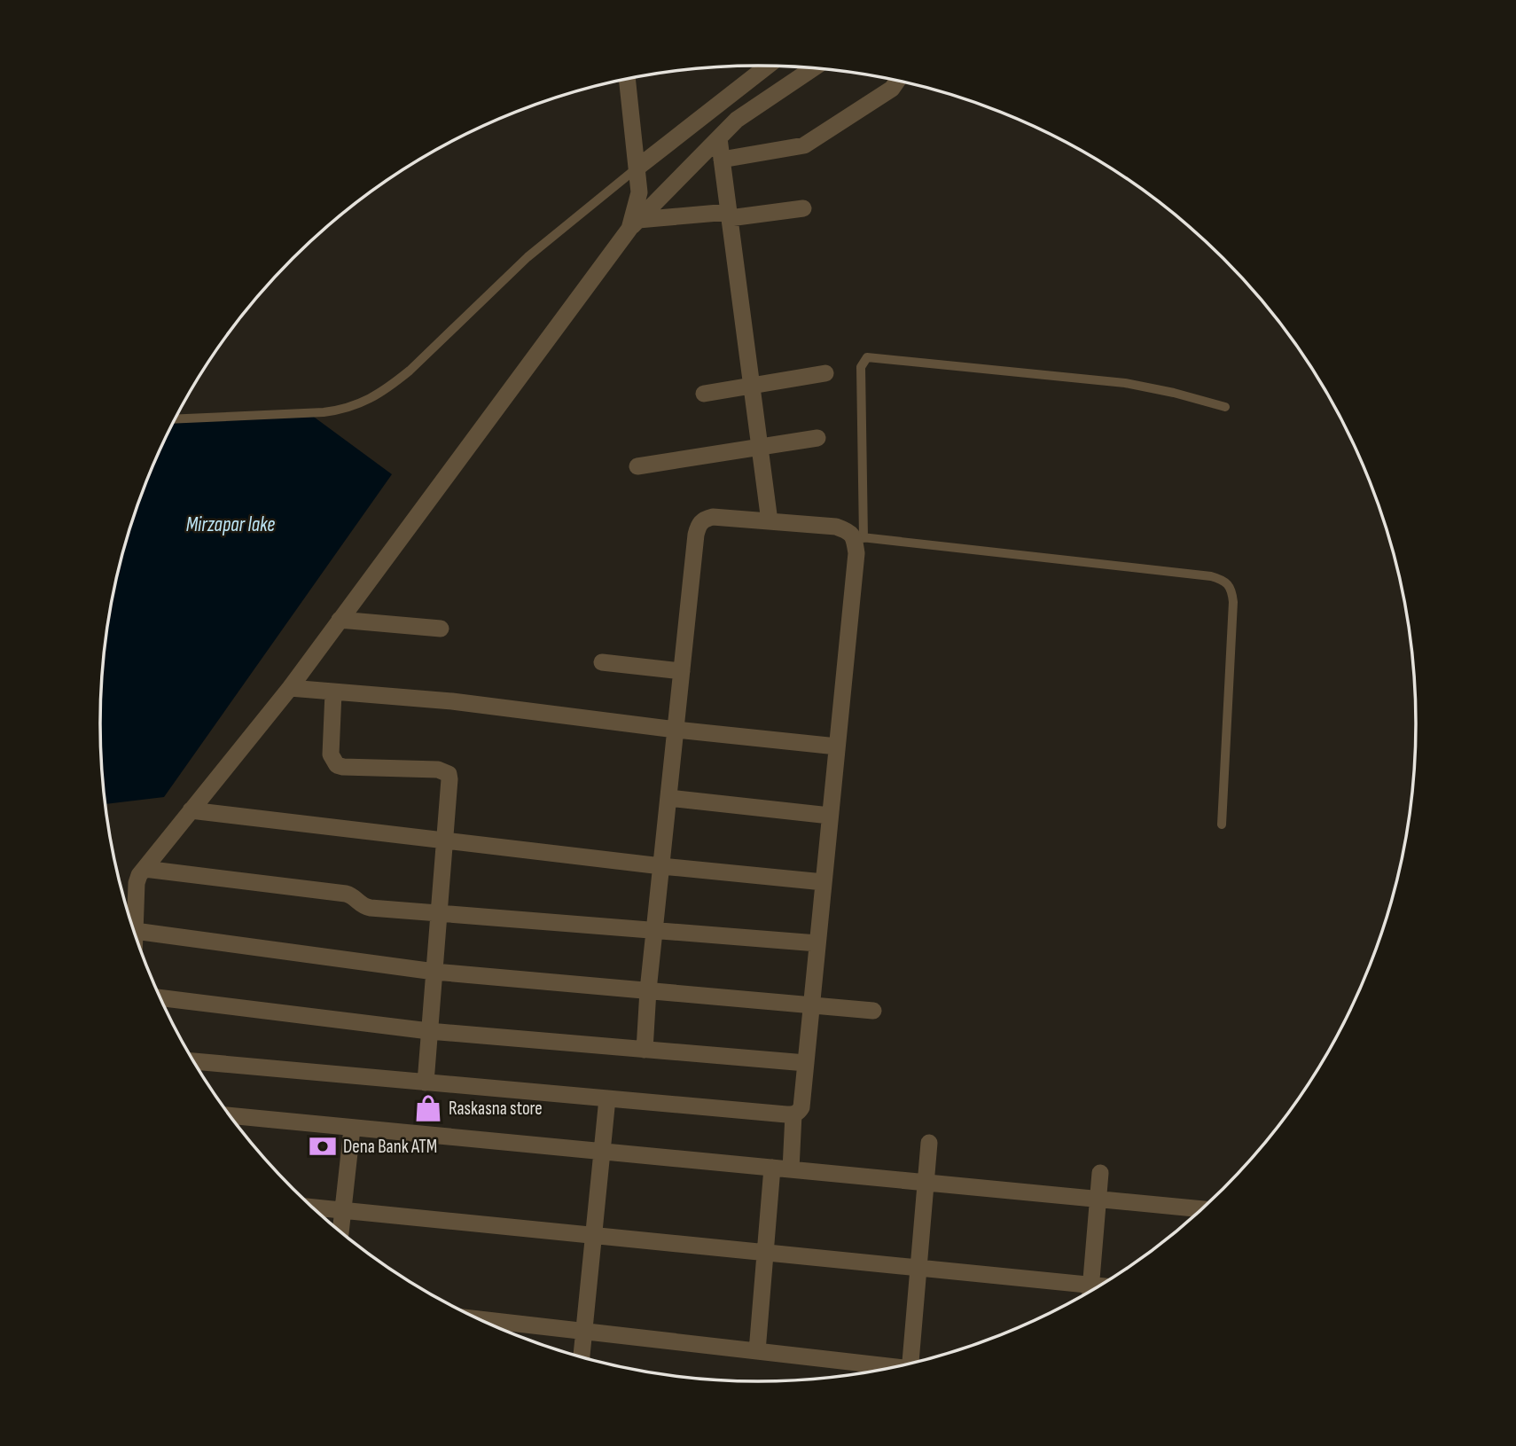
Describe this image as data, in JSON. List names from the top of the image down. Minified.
{"water":["Mirzapar lake"],"places":{"shop":["Raskasna store"],"bank":["Dena Bank ATM"]}}
